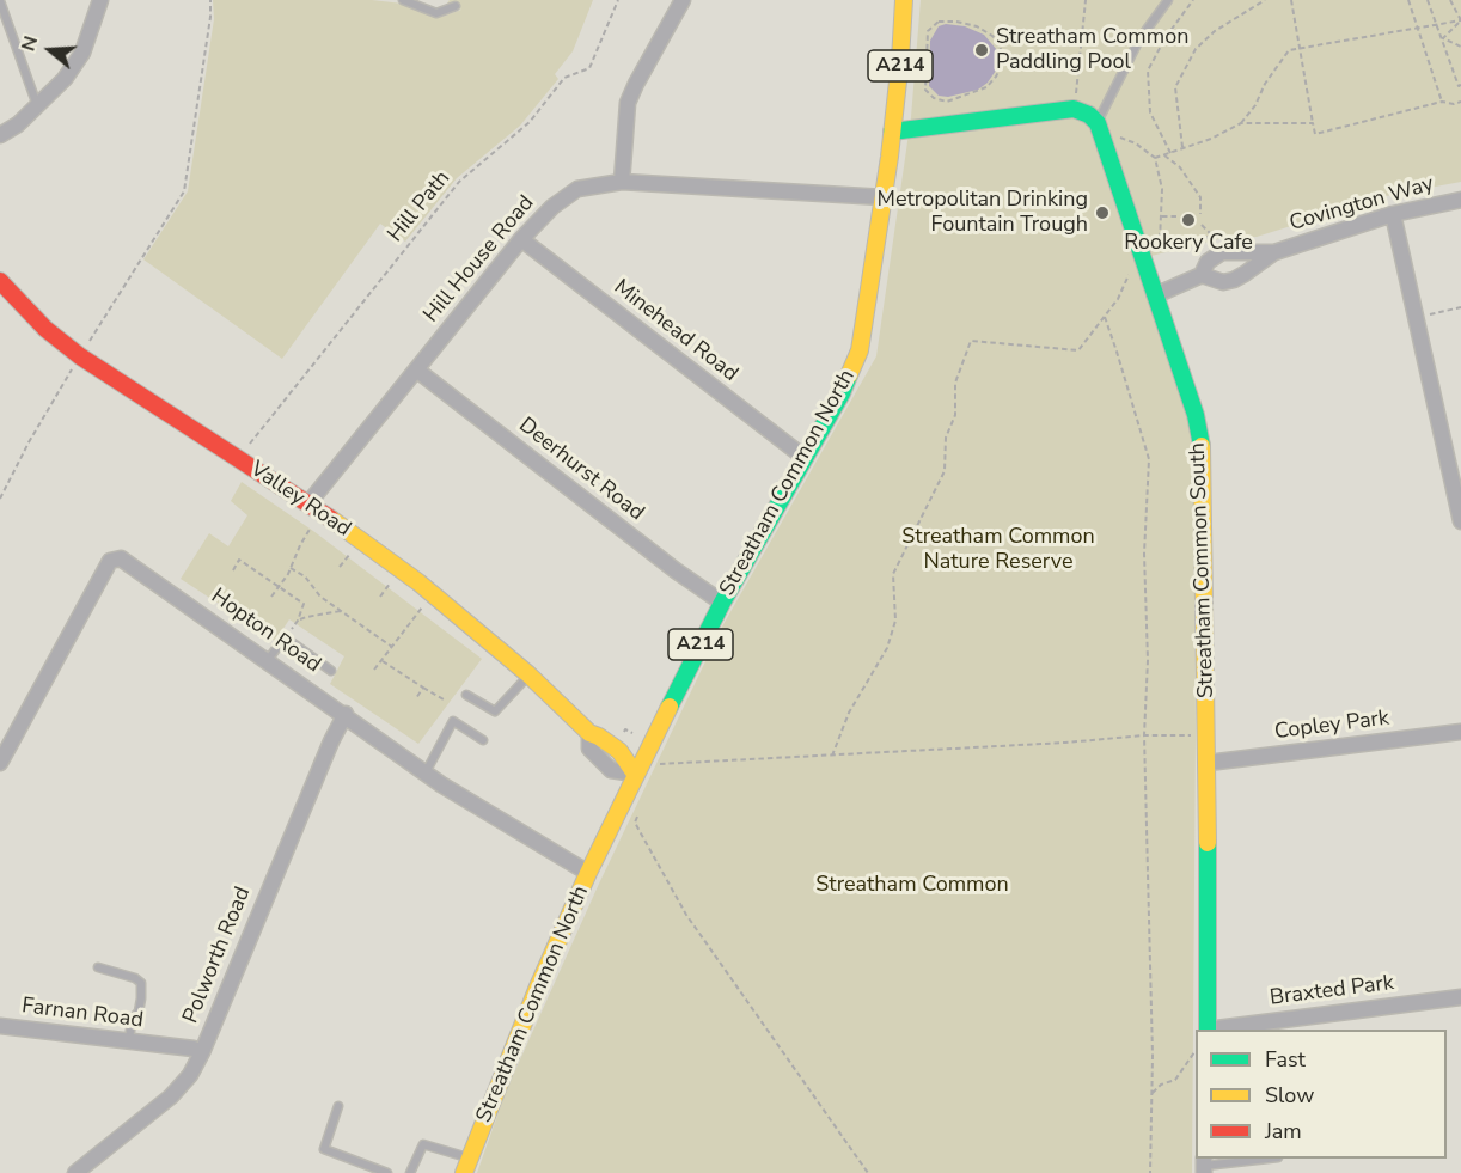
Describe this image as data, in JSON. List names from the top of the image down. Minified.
{"streets":{"street":["A214","Covington Way","Hill House Road","Minehead Road","Deerhurst Road","Streatham Common North","Valley Road","Streatham Common South","Hopton Road","Copley Park","Polworth Road","Braxted Park","Farnan Road"],"path":["Hill Path"]},"crossings":[["Covington Way","Streatham Common South"],["Hill House Road","Minehead Road"],["Hill House Road","Deerhurst Road"],["Hill House Road","Streatham Common North"],["Hill House Road","Valley Road"],["Minehead Road","Streatham Common North"],["Deerhurst Road","Streatham Common North"],["Streatham Common North","Valley Road"],["Streatham Common North","Hopton Road"],["Streatham Common South","Copley Park"],["Hopton Road","Polworth Road"],["Polworth Road","Farnan Road"]],"parks":["Streatham Common Nature Reserve","Streatham Common"],"places":["Streatham Common Paddling Pool","Metropolitan Drinking Fountain Trough","Rookery Cafe"],"legend":["Fast","Slow","Jam"],"north":"left"}
